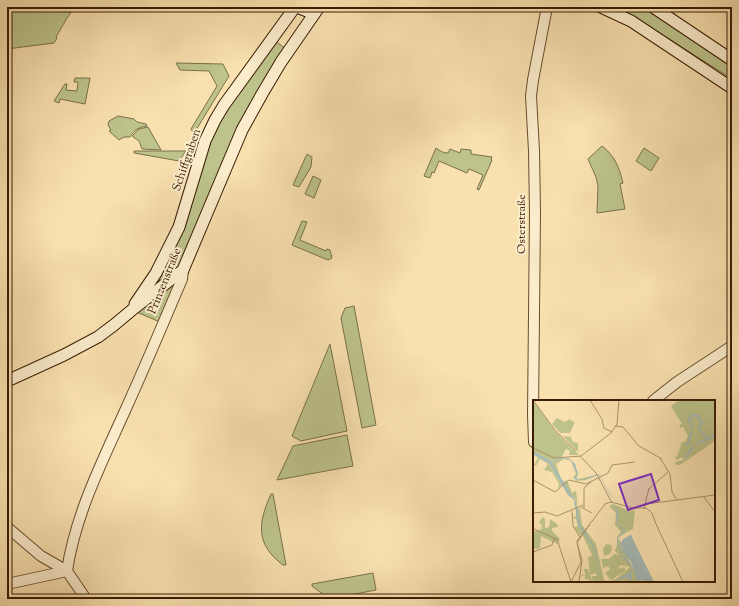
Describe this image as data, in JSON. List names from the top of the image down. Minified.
{"streets":{"main road":["Schiffgraben","Prinzenstraße"],"street":["Osterstraße"]},"crossings":[["Schiffgraben","Prinzenstraße"]]}
